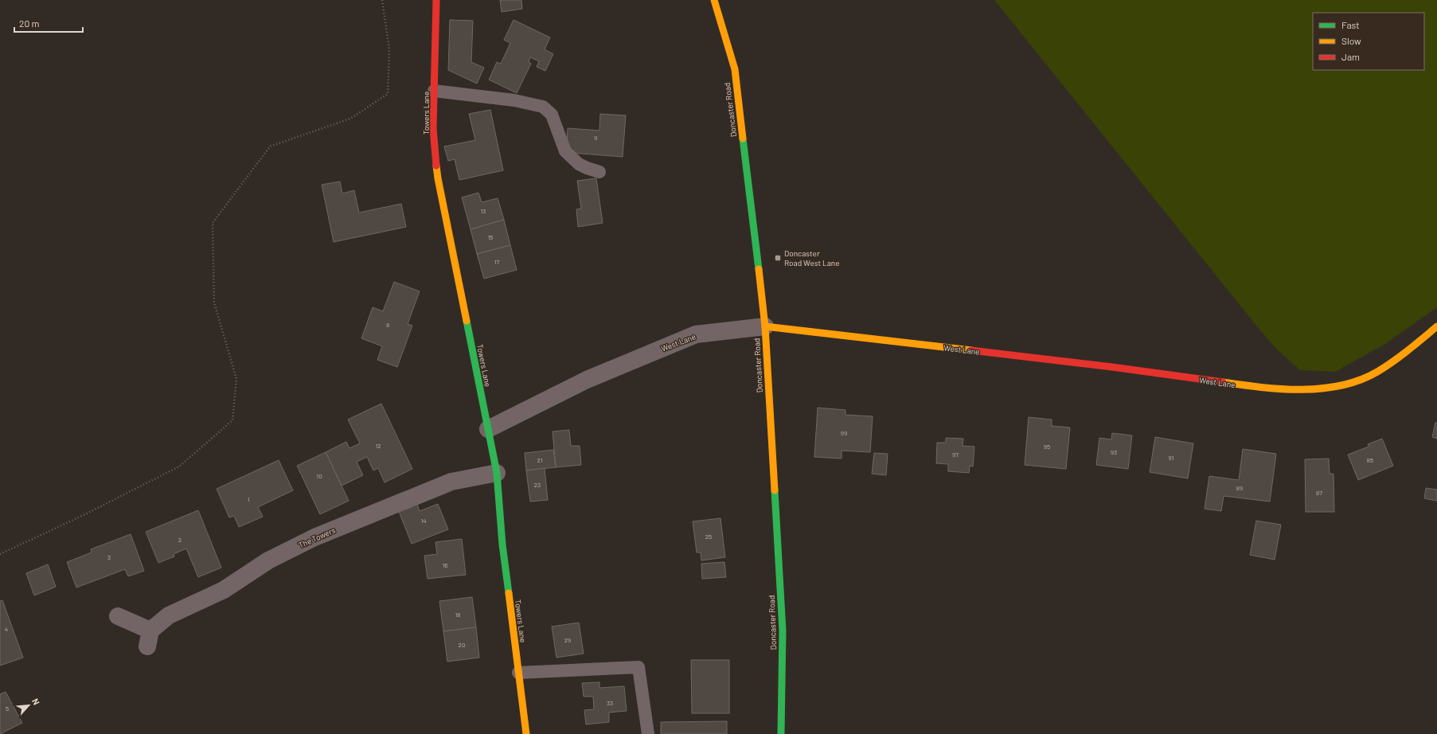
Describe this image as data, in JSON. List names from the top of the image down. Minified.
{"streets":{"main road":["Doncaster Road","Towers Lane","West Lane"],"street":["The Towers"]},"crossings":[["Doncaster Road","West Lane"],["Towers Lane","West Lane"],["Towers Lane","The Towers"]],"places":{"transit":["Doncaster Road West Lane"]},"house_numbers":["9","13","15","17","8","99","12","95","93","97","91","21","85","10","23","89","87","1","14","25","2","3","16","18","4","29","20","33","5"],"legend":["Fast","Slow","Jam"],"scale_bar":"20 m","north":"top right"}
